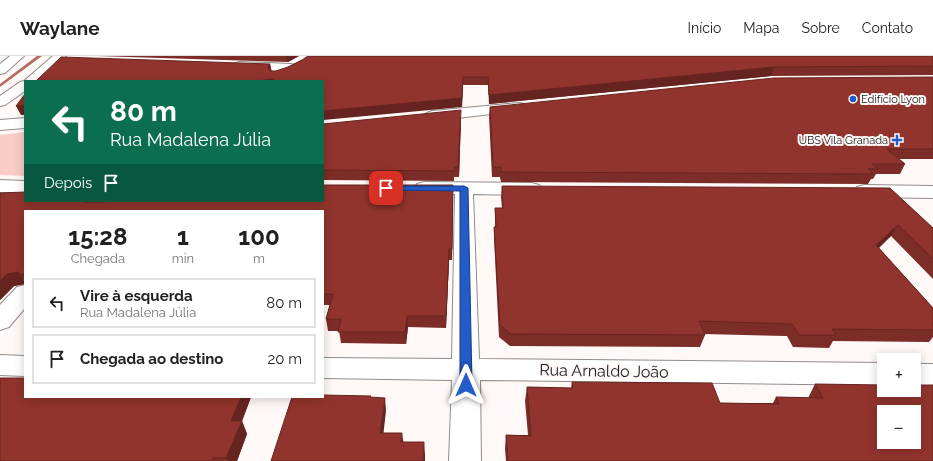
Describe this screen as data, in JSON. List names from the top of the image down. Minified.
{"streets":{"street":["Rua Arnaldo João"]},"places":{"other":["Edifício Lyon"],"health":["UBS Vila Granada"]},"page":{"header":"Waylane","nav":["Início","Mapa","Sobre","Contato"],"turn":["80 m","Rua Madalena Júlia"],"then":"Depois","eta":["15:28","Chegada","1","min","100","m"],"list":[{"name":"Vire à esquerda","note":"Rua Madalena Júlia","value":"80 m"},{"name":"Chegada ao destino","value":"20 m"}],"map_buttons":["+","−"]}}
